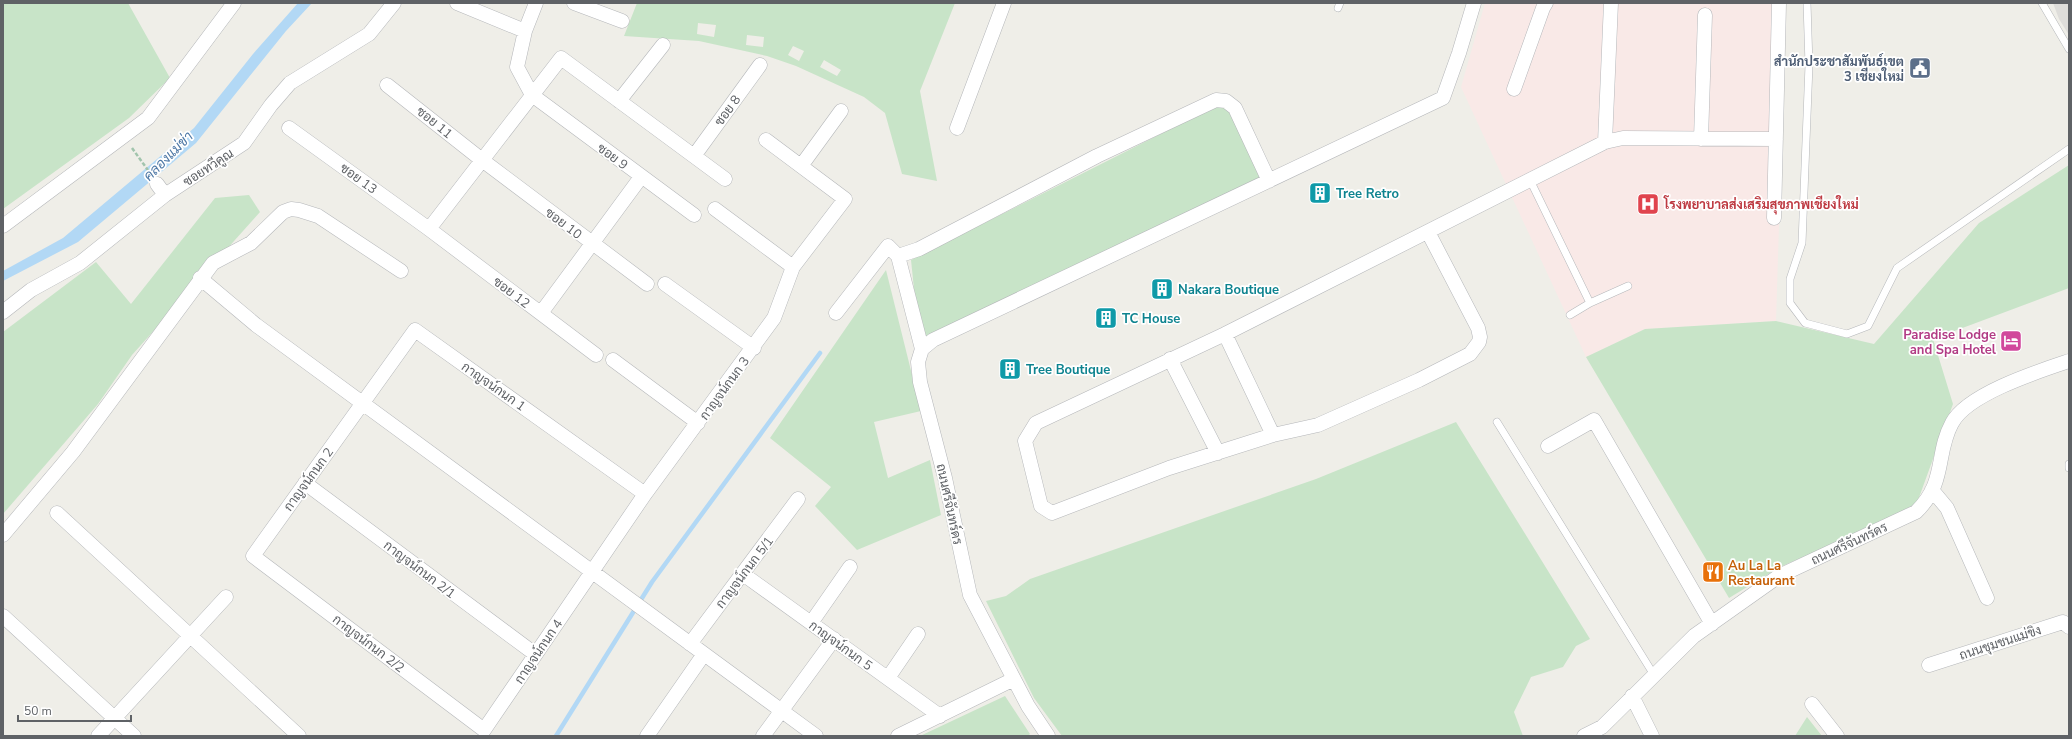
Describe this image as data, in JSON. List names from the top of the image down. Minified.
{"streets":{"street":["ซอย 8","ซอย 11","ซอย 9","ซอยทวีคูณ","ซอย 13","ซอย 10","ซอย 12","กาญจน์กนก 1","กาญจน์กนก 3","กาญจน์กนก 2","ถนนศรีจันทร์ดร","กาญจน์กนก 2/1","กาญจน์กนก 5/1","ถนนชุมชนแม่ขิง","กาญจน์กนก 2/2","กาญจน์กนก 5","กาญจน์กนก 4"]},"crossings":[["ซอย 11","ซอย 10"],["ซอย 13","ซอย 12"],["กาญจน์กนก 1","กาญจน์กนก 3"],["กาญจน์กนก 1","กาญจน์กนก 2"],["กาญจน์กนก 3","กาญจน์กนก 4"],["กาญจน์กนก 2","กาญจน์กนก 2/1"],["กาญจน์กนก 2","กาญจน์กนก 2/2"],["กาญจน์กนก 2/1","กาญจน์กนก 4"],["กาญจน์กนก 5/1","กาญจน์กนก 5"],["กาญจน์กนก 2/2","กาญจน์กนก 4"]],"water":["คลองแม่ข่า"],"places":{"public building":["สำนักประชาสัมพันธ์เขต 3 เชียงใหม่"],"building":["Tree Retro","Nakara Boutique","TC House","Tree Boutique"],"hospital":["โรงพยาบาลส่งเสริมสุขภาพเชียงใหม่"],"hotel":["Paradise Lodge and Spa Hotel"],"restaurant":["Au La La Restaurant"]},"scale_bar":"50 m"}
